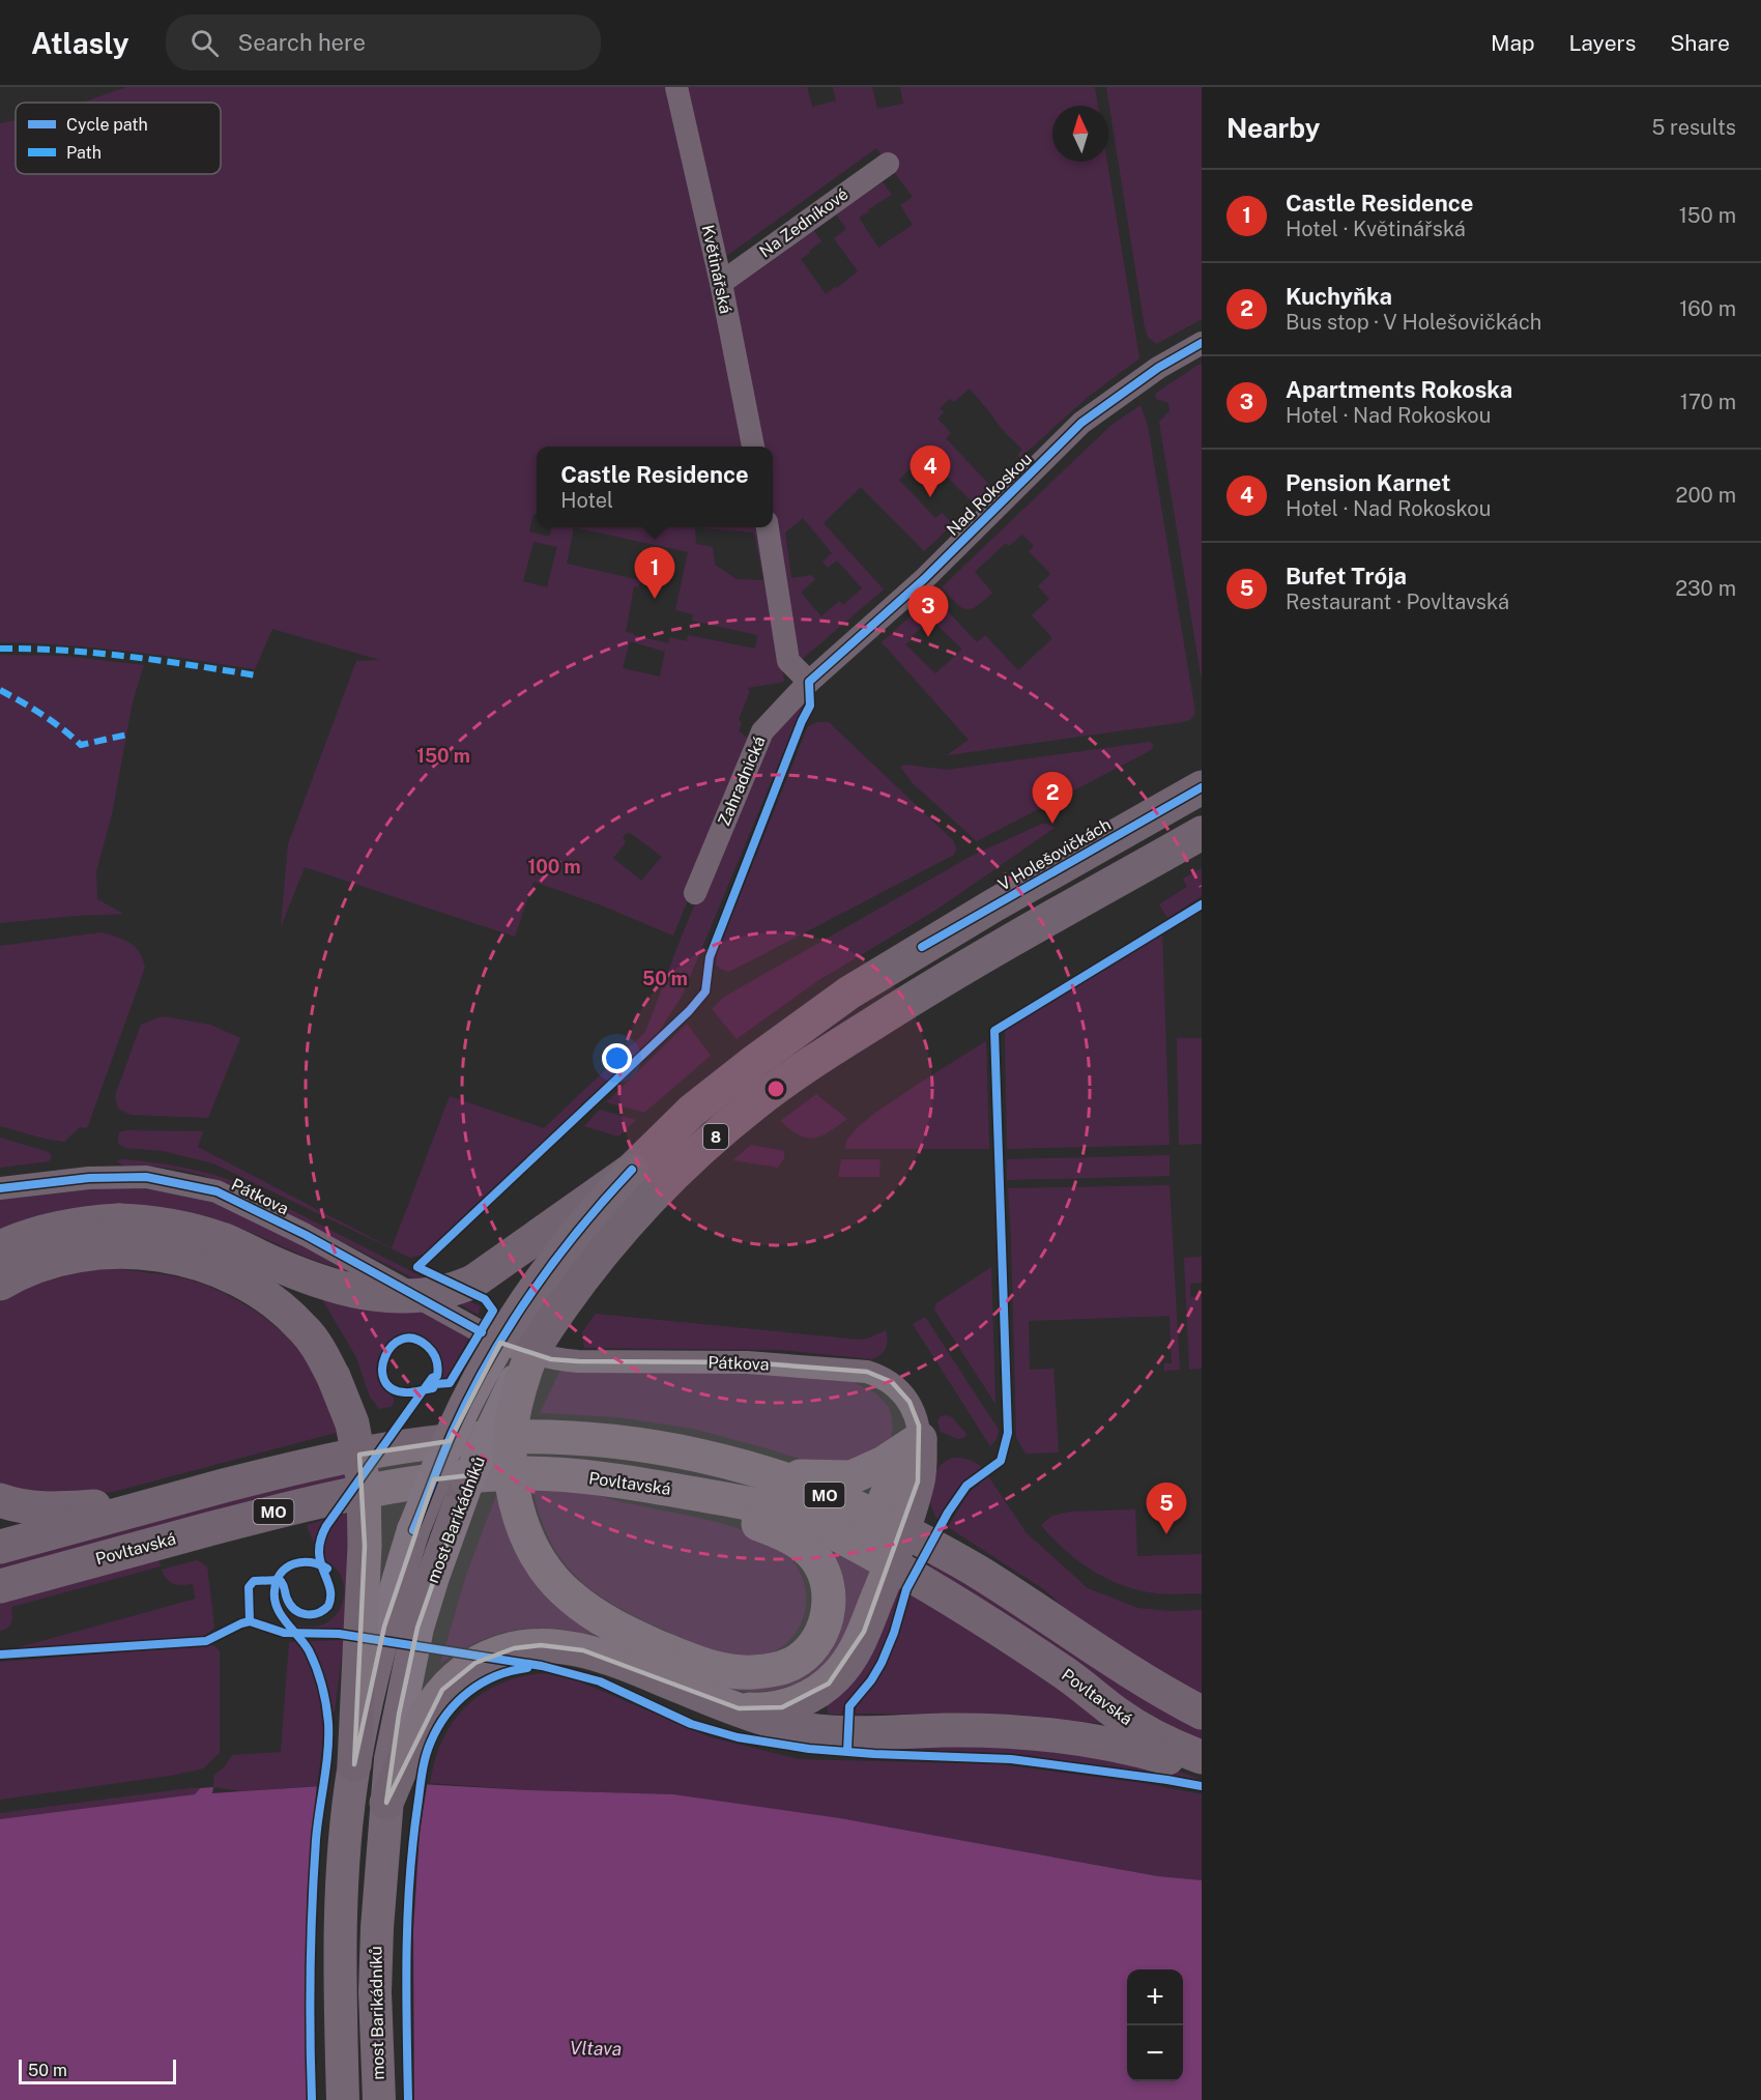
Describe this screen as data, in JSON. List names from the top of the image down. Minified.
{"streets":{"main road":["V Holešovičkách","8","Povltavská","MO","most Barikádníků"],"street":["Na Zedníkové","Květinářská","Nad Rokoskou","Zahradnická","Pátkova"]},"crossings":[["Na Zedníkové","Květinářská"],["Nad Rokoskou","Zahradnická"],["V Holešovičkách","most Barikádníků"]],"water":["Vltava"],"legend":["Cycle path","Path"],"scale_bar":"50 m","north":"top","page":{"header":"Atlasly","search":"Search here","nav":["Map","Layers","Share"],"heading":["Nearby","5 results"],"list":[{"mark":"1","name":"Castle Residence","note":"Hotel · Květinářská","value":"150 m"},{"mark":"2","name":"Kuchyňka","note":"Bus stop · V Holešovičkách","value":"160 m"},{"mark":"3","name":"Apartments Rokoska","note":"Hotel · Nad Rokoskou","value":"170 m"},{"mark":"4","name":"Pension Karnet","note":"Hotel · Nad Rokoskou","value":"200 m"},{"mark":"5","name":"Bufet Trója","note":"Restaurant · Povltavská","value":"230 m"}],"pins":["4","1","3","2","5"],"popup":["Castle Residence","Hotel"],"map_buttons":["+","−"],"scale":"50 m"},"rings":["150 m","100 m","50 m"]}
